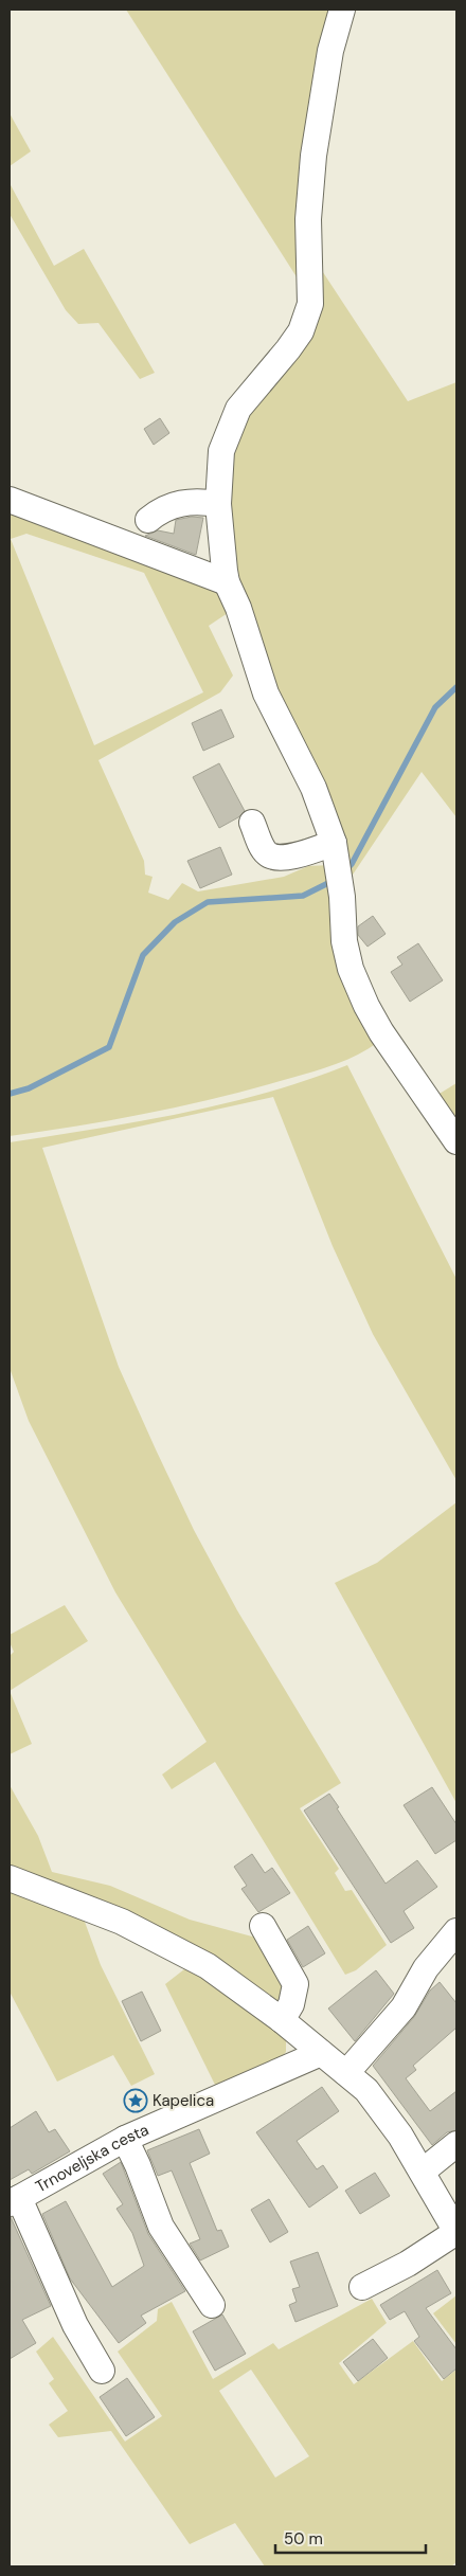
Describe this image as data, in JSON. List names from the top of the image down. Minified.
{"streets":{"street":["Trnoveljska cesta"]},"places":{"place":["Kapelica"]},"scale_bar":"50 m"}
